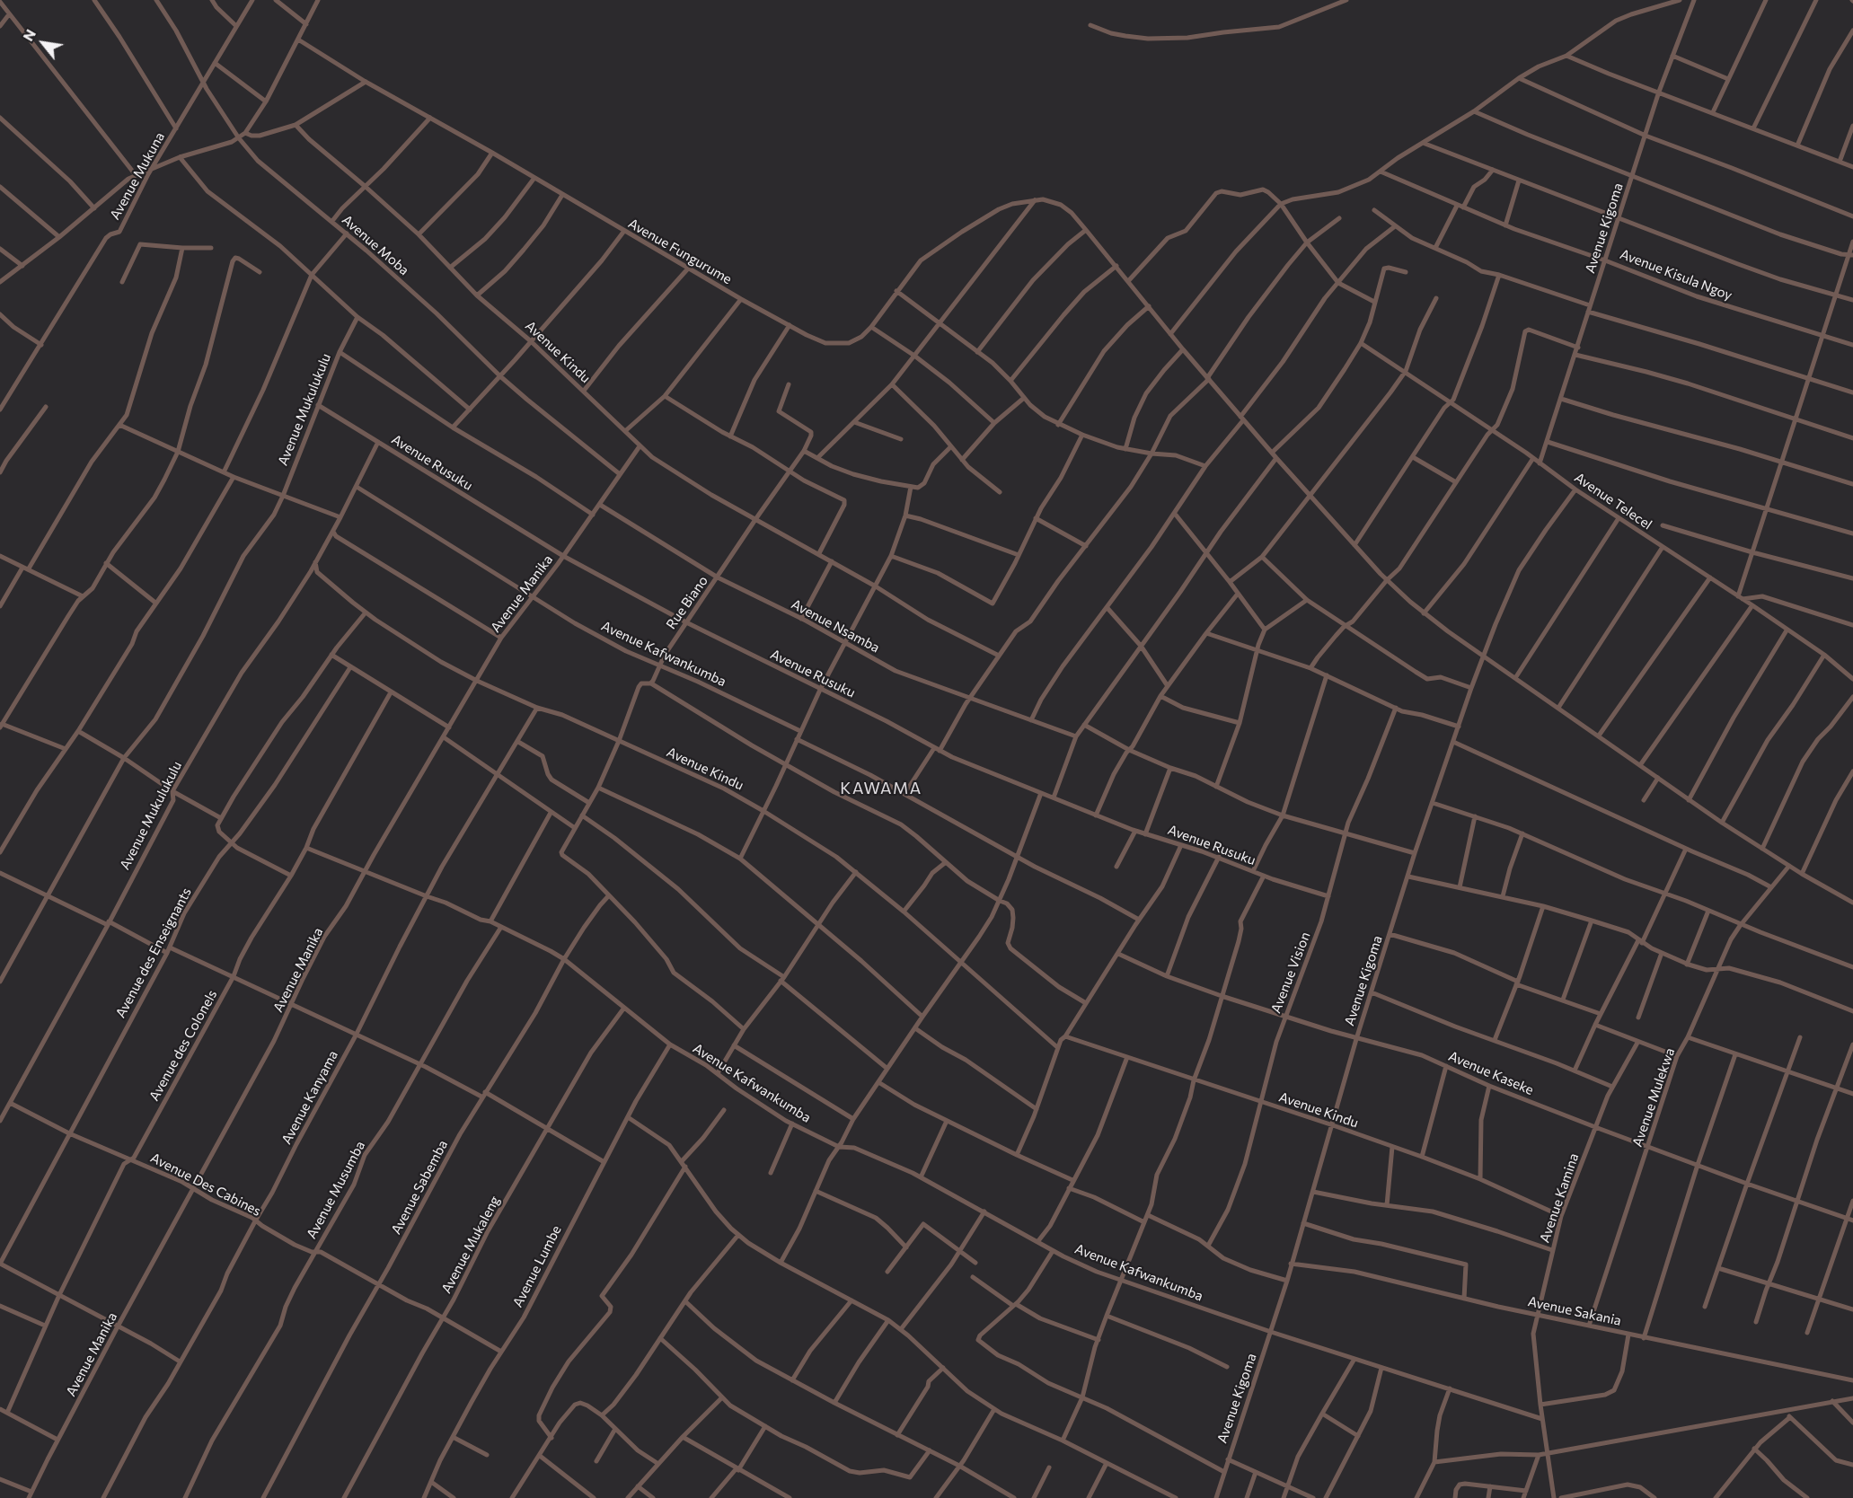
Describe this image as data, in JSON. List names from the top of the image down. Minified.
{"streets":{"street":["Avenue Mukuna","Avenue Kigoma","Avenue Moba","Avenue Fungurume","Avenue Kisula Ngoy","Avenue Kindu","Avenue Mukulukulu","Avenue Rusuku","Avenue Telecel","Avenue Manika","Rue Biano","Avenue Nsamba","Avenue Kafwankumba","Avenue des Enseignants","Avenue Vision","Avenue des Colonels","Avenue Kaseke","Avenue Kanyama","Avenue Mulekwa","Avenue Des Cabines","Avenue Sabemba","Avenue Musumba","Avenue Kamina","Avenue Mukaleng","Avenue Lumbe","Avenue Sakania"]},"crossings":[["Avenue Mukuna","Avenue Moba"],["Avenue Kigoma","Avenue Kisula Ngoy"],["Avenue Kigoma","Avenue Kindu"],["Avenue Kigoma","Avenue Telecel"],["Avenue Kigoma","Avenue Kafwankumba"],["Avenue Kigoma","Avenue Kaseke"],["Avenue Kigoma","Avenue Sakania"],["Avenue Moba","Avenue Manika"],["Avenue Kindu","Avenue Mukulukulu"],["Avenue Kindu","Avenue Manika"],["Avenue Kindu","Rue Biano"],["Avenue Kindu","Avenue Vision"],["Avenue Kindu","Avenue Kanyama"],["Avenue Kindu","Avenue Kamina"],["Avenue Mukulukulu","Avenue Rusuku"],["Avenue Mukulukulu","Avenue Kafwankumba"],["Avenue Mukulukulu","Avenue Des Cabines"],["Avenue Rusuku","Avenue Manika"],["Avenue Rusuku","Rue Biano"],["Avenue Rusuku","Avenue Vision"],["Avenue Manika","Avenue Nsamba"],["Avenue Manika","Avenue Kafwankumba"],["Avenue Manika","Avenue Des Cabines"],["Rue Biano","Avenue Nsamba"],["Rue Biano","Avenue Kafwankumba"],["Rue Biano","Avenue Sabemba"],["Avenue Kafwankumba","Avenue des Colonels"],["Avenue Kafwankumba","Avenue Kanyama"],["Avenue Kafwankumba","Avenue Sabemba"],["Avenue Kafwankumba","Avenue Musumba"],["Avenue Kafwankumba","Avenue Kamina"],["Avenue Kafwankumba","Avenue Mukaleng"],["Avenue Kafwankumba","Avenue Lumbe"],["Avenue des Enseignants","Avenue Des Cabines"],["Avenue Vision","Avenue Kaseke"],["Avenue des Colonels","Avenue Des Cabines"],["Avenue Kaseke","Avenue Mulekwa"],["Avenue Kaseke","Avenue Kamina"],["Avenue Kanyama","Avenue Des Cabines"],["Avenue Mulekwa","Avenue Sakania"],["Avenue Des Cabines","Avenue Sabemba"],["Avenue Des Cabines","Avenue Musumba"],["Avenue Des Cabines","Avenue Mukaleng"],["Avenue Des Cabines","Avenue Lumbe"],["Avenue Kamina","Avenue Sakania"]],"districts":["KAWAMA"],"north":"top left"}
